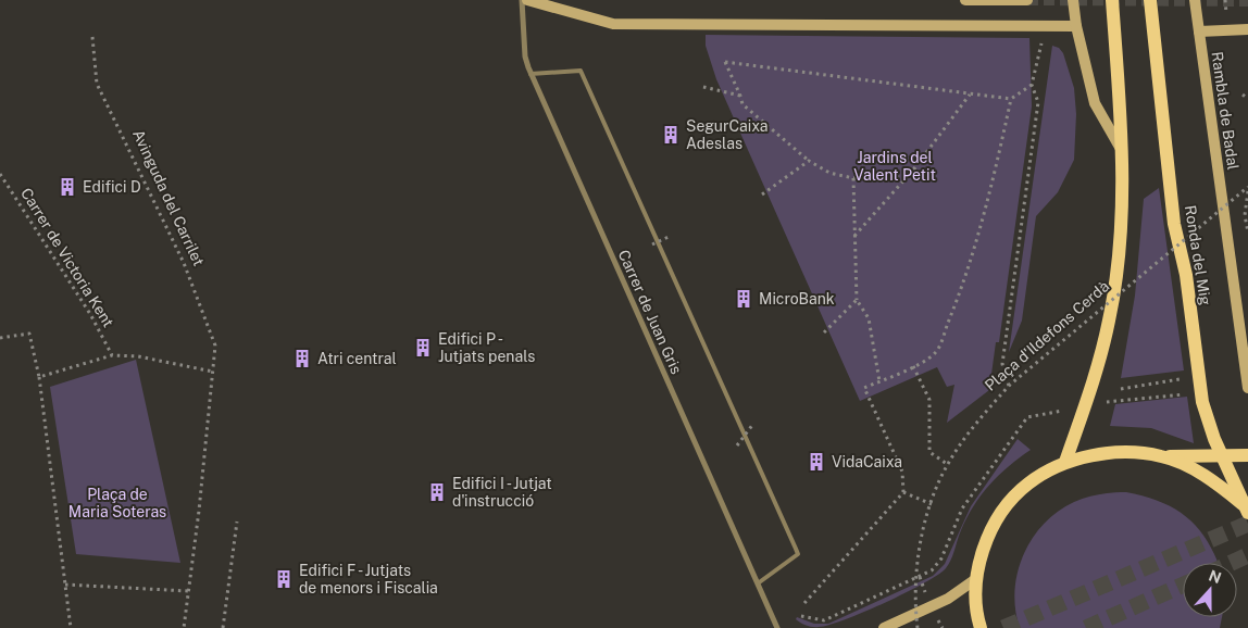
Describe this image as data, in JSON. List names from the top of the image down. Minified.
{"streets":{"main road":["Ronda del Mig"],"street":["Rambla de Badal","Carrer de Juan Gris"],"path":["Avinguda del Carrilet","Carrer de Victoria Kent","Plaça d'Ildefons Cerdà"]},"parks":["Jardins del Valent Petit","Plaça de Maria Soteras"],"places":{"building":["SegurCaixa Adeslas","Edifici D","MicroBank","Edifici P - Jutjats penals","Atri central","VidaCaixa","Edifici I - Jutjat d'instrucció","Edifici F - Jutjats de menors i Fiscalia"]},"north":"top"}
